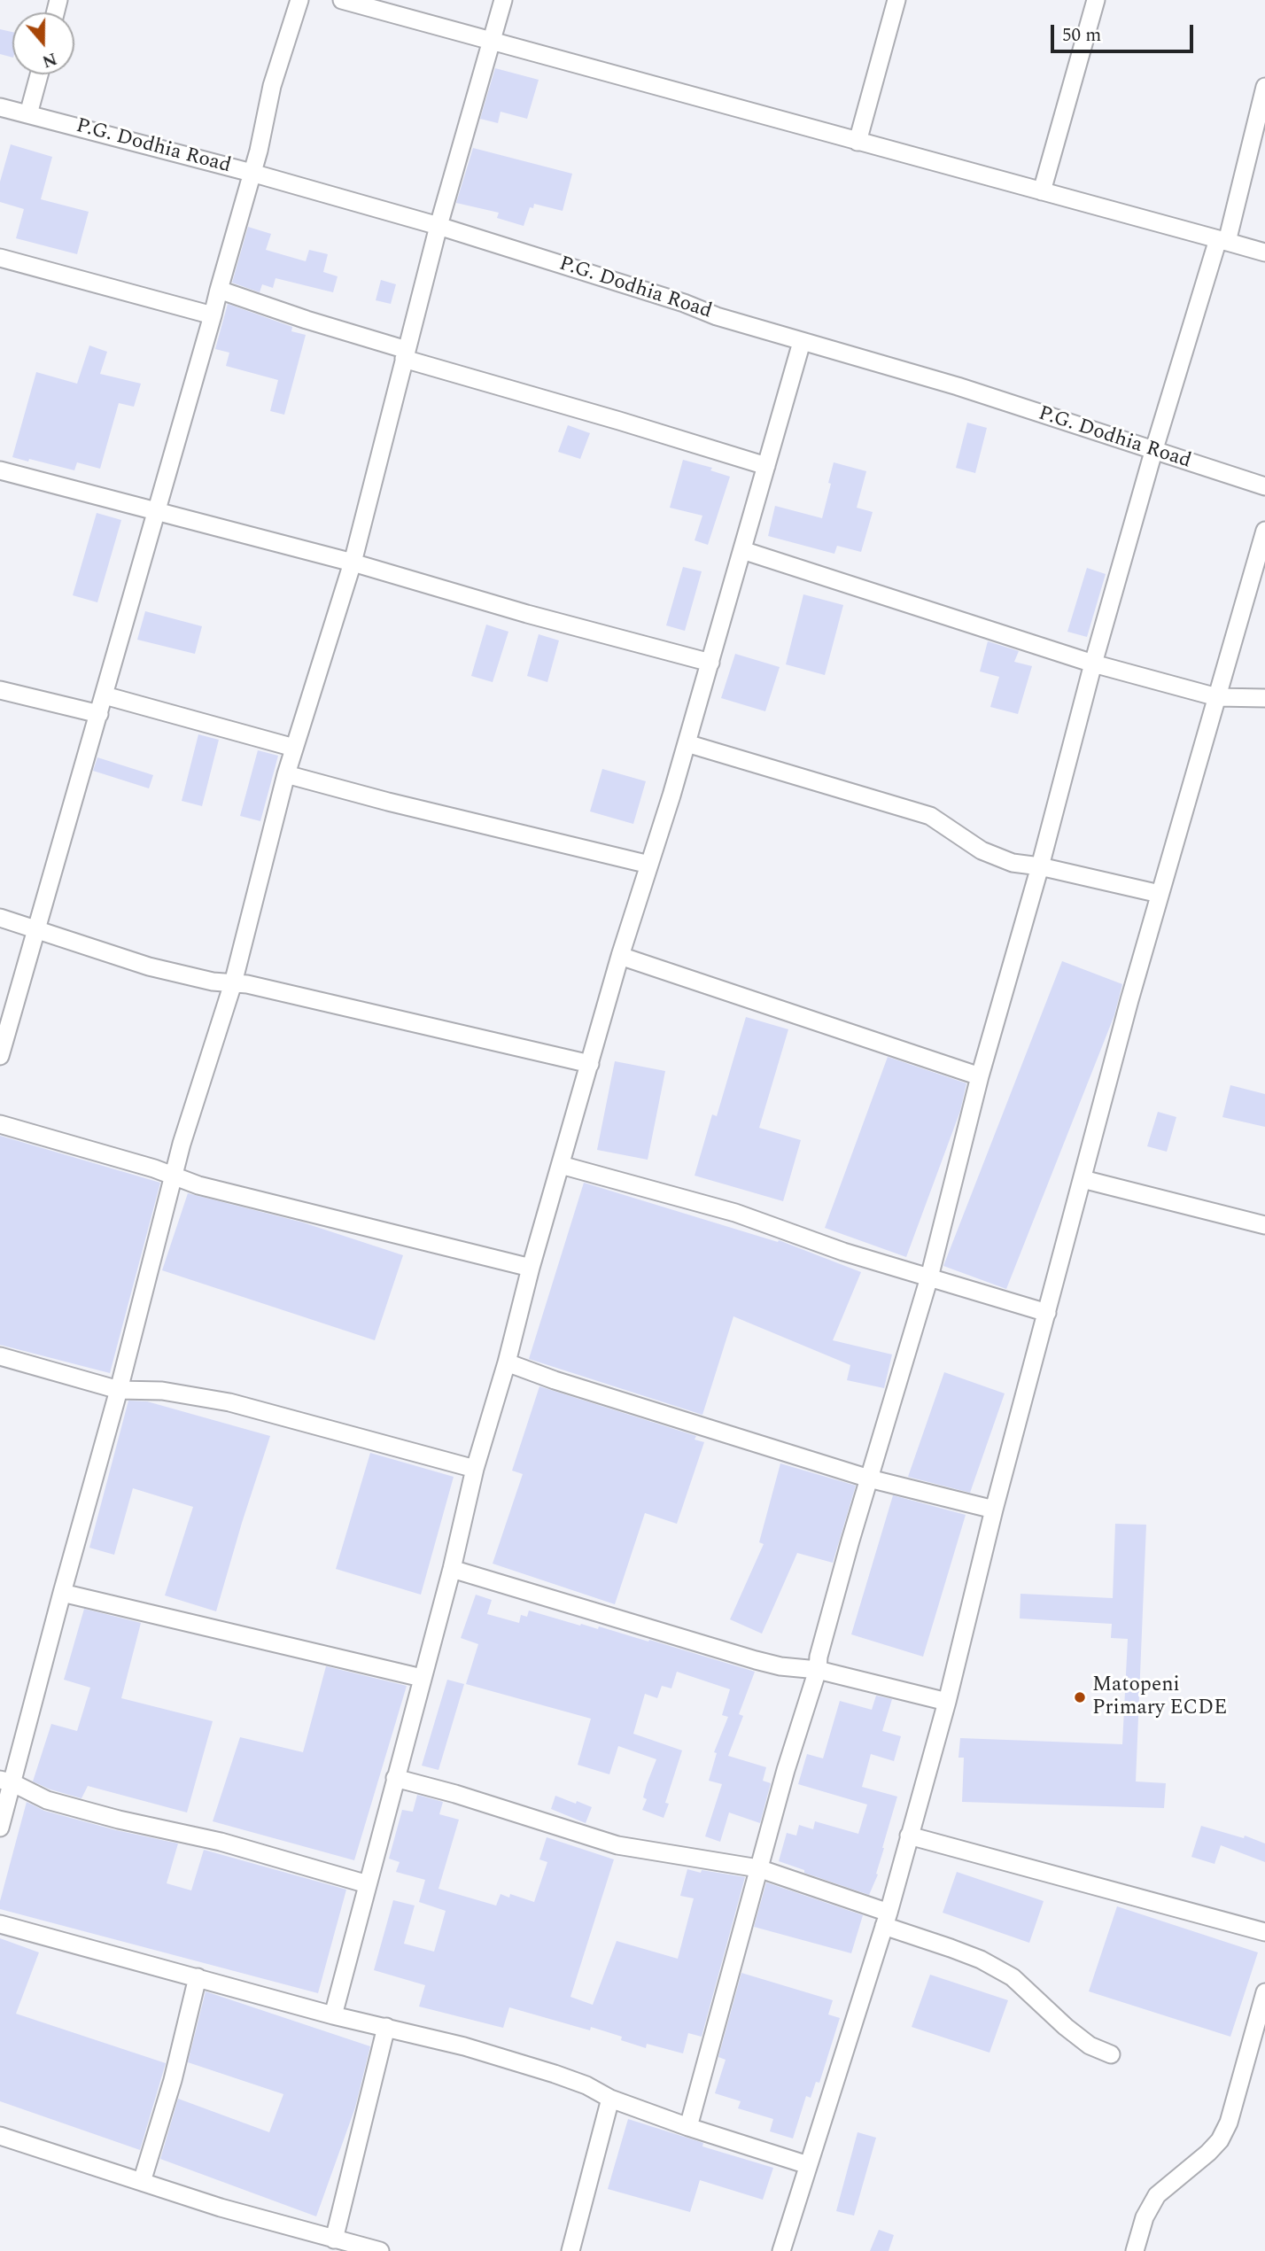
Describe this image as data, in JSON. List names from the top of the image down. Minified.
{"streets":{"street":["P.G. Dodhia Road"]},"places":["Matopeni Primary ECDE"],"scale_bar":"50 m","north":"bottom"}
